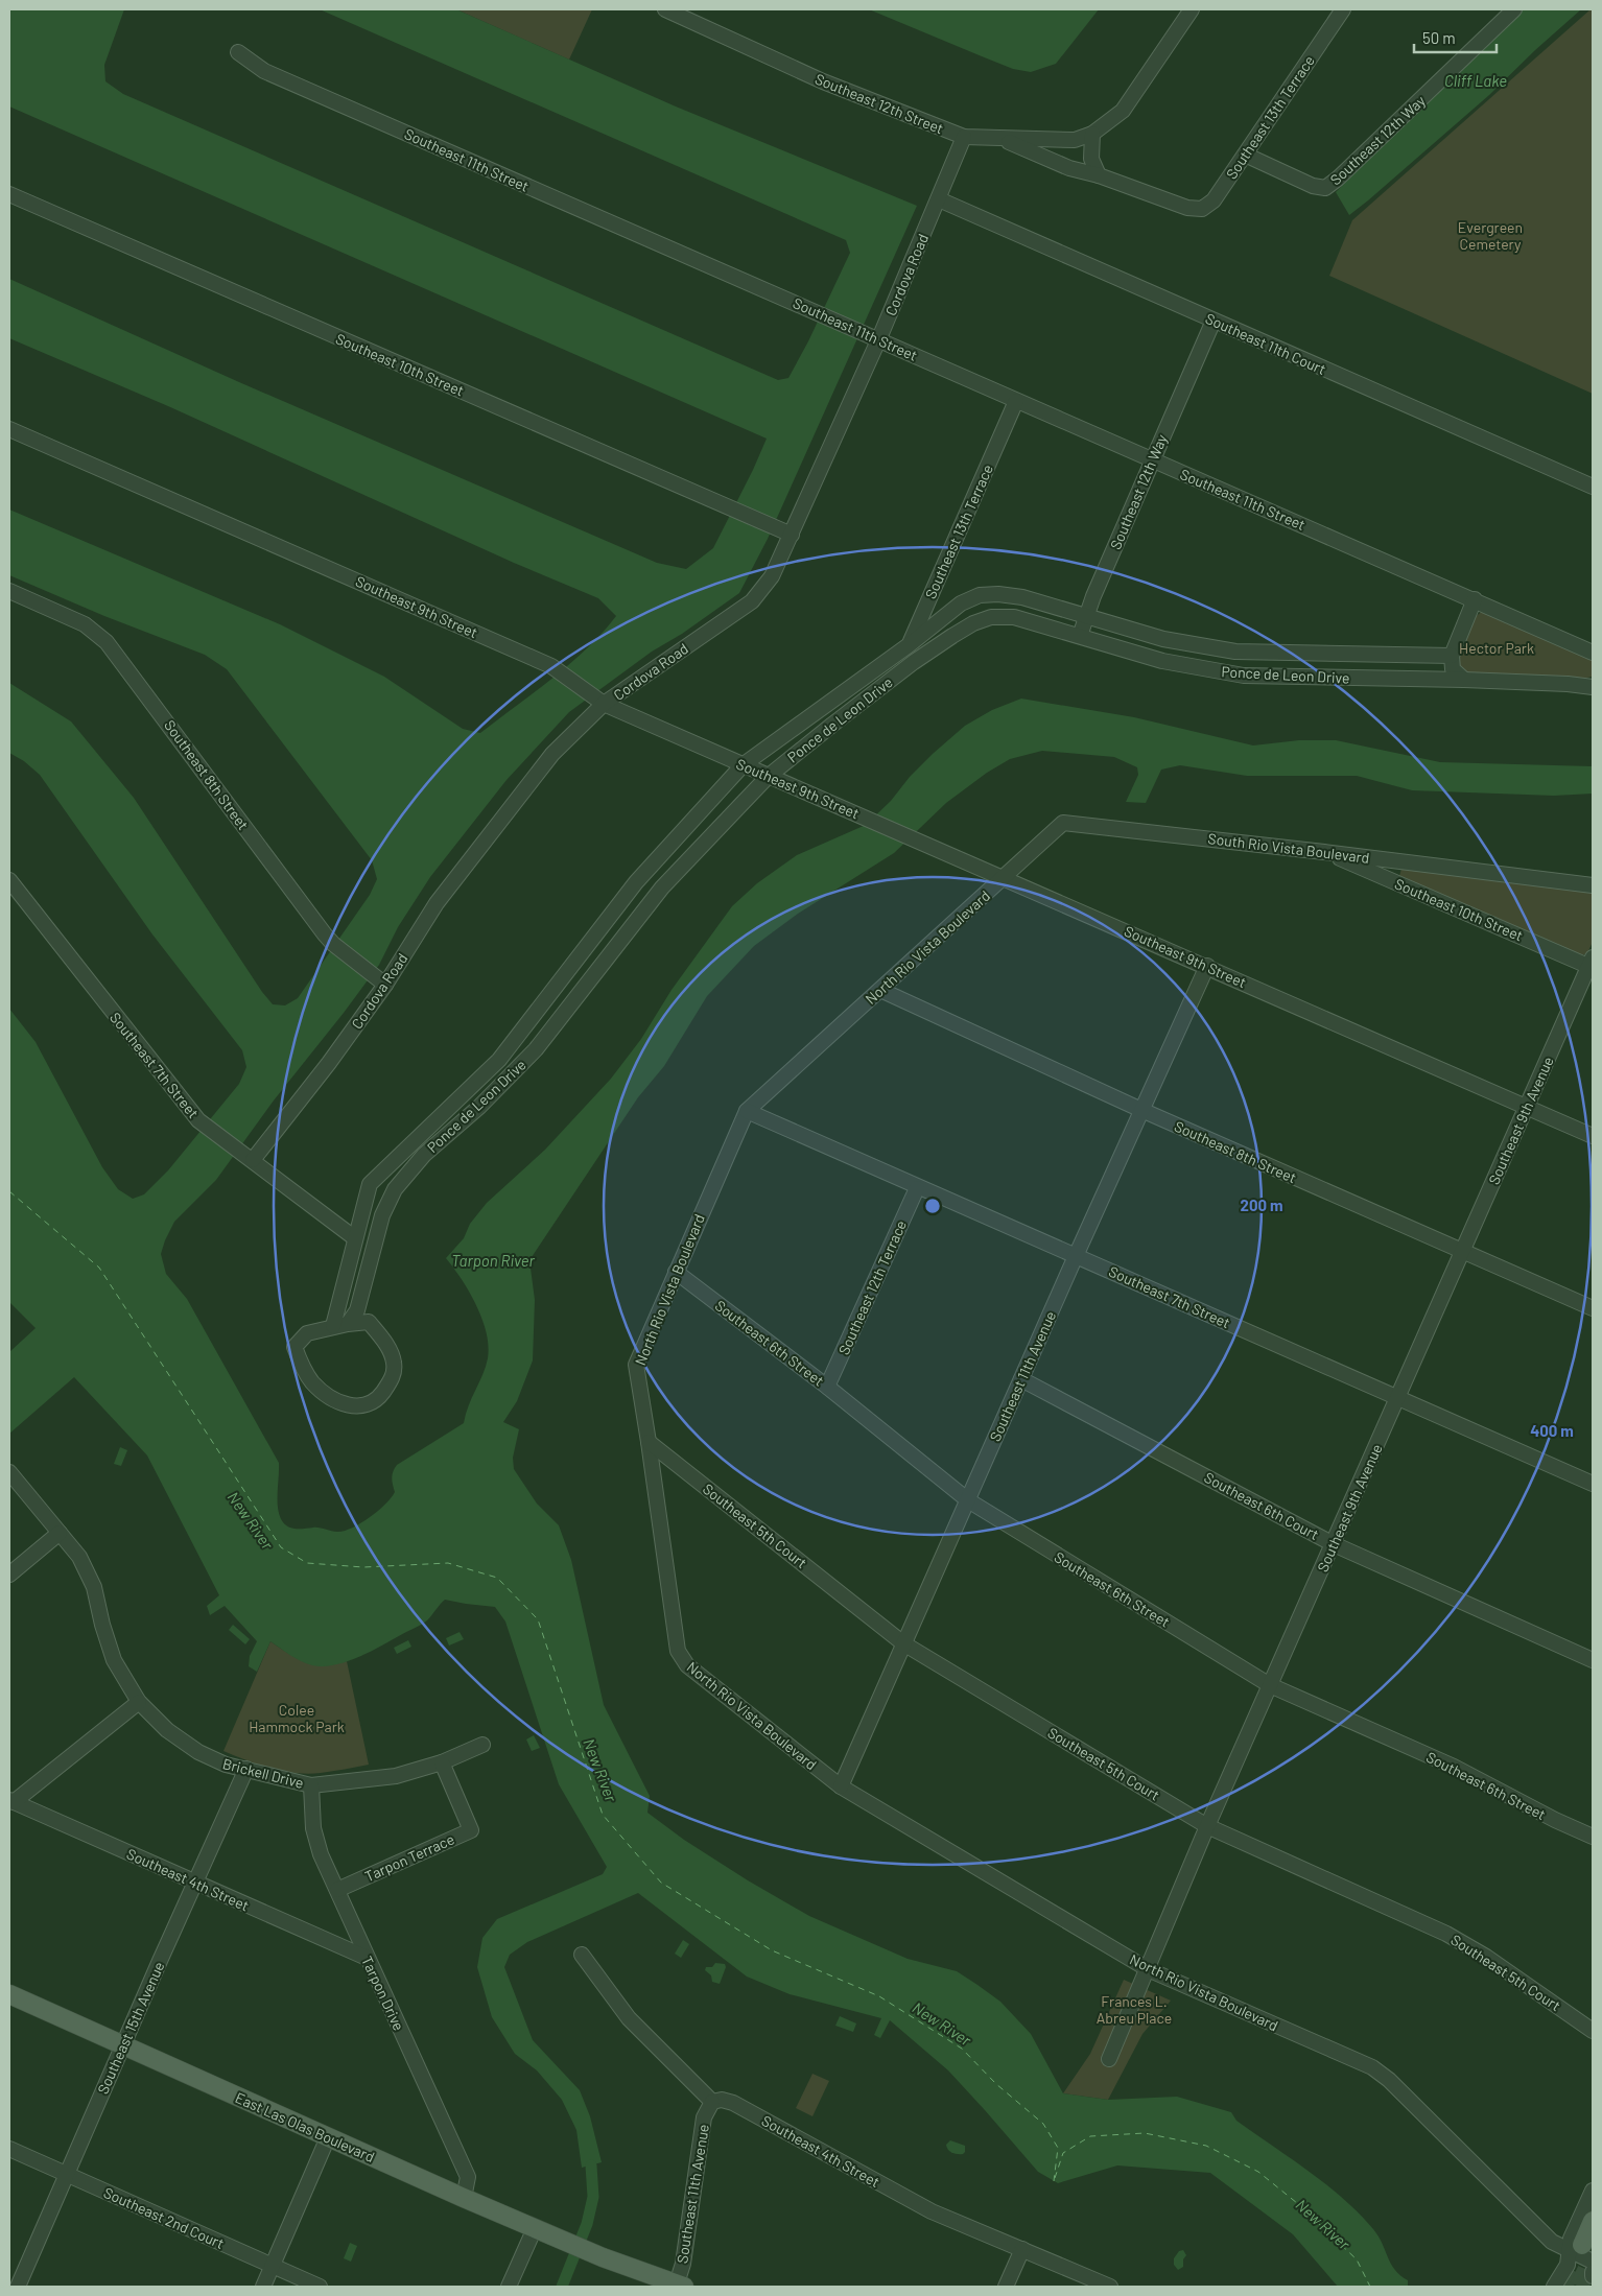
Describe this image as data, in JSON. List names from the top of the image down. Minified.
{"streets":{"main road":["East Las Olas Boulevard"],"street":["Southeast 12th Street","Southeast 13th Terrace","Southeast 12th Way","Southeast 11th Street","Cordova Road","Southeast 11th Court","Southeast 10th Street","Southeast 9th Street","Ponce de Leon Drive","Southeast 8th Street","South Rio Vista Boulevard","North Rio Vista Boulevard","Southeast 7th Street","Southeast 9th Avenue","Southeast 12th Terrace","Southeast 6th Street","Southeast 11th Avenue","Southeast 6th Court","Southeast 5th Court","Brickell Drive","Tarpon Terrace","Southeast 4th Street","Tarpon Drive","Southeast 15th Avenue","Southeast 2nd Court"]},"crossings":[["Southeast 12th Street","Southeast 13th Terrace"],["Southeast 12th Street","Cordova Road"],["Southeast 13th Terrace","Southeast 12th Way"],["Southeast 13th Terrace","Southeast 11th Street"],["Southeast 13th Terrace","Ponce de Leon Drive"],["Southeast 12th Way","Southeast 11th Street"],["Southeast 12th Way","Southeast 11th Court"],["Southeast 12th Way","Ponce de Leon Drive"],["Southeast 11th Street","Cordova Road"],["Cordova Road","Southeast 11th Court"],["Cordova Road","Southeast 10th Street"],["Cordova Road","Southeast 9th Street"],["Cordova Road","Southeast 8th Street"],["Cordova Road","Southeast 7th Street"],["Southeast 10th Street","South Rio Vista Boulevard"],["Southeast 10th Street","Southeast 9th Avenue"],["Southeast 9th Street","Ponce de Leon Drive"],["Southeast 9th Street","South Rio Vista Boulevard"],["Southeast 9th Street","North Rio Vista Boulevard"],["Southeast 9th Street","Southeast 9th Avenue"],["Southeast 9th Street","Southeast 11th Avenue"],["Ponce de Leon Drive","Southeast 7th Street"],["Southeast 8th Street","North Rio Vista Boulevard"],["Southeast 8th Street","Southeast 9th Avenue"],["Southeast 8th Street","Southeast 11th Avenue"],["South Rio Vista Boulevard","North Rio Vista Boulevard"],["North Rio Vista Boulevard","Southeast 7th Street"],["North Rio Vista Boulevard","Southeast 9th Avenue"],["North Rio Vista Boulevard","Southeast 6th Street"],["North Rio Vista Boulevard","Southeast 11th Avenue"],["North Rio Vista Boulevard","Southeast 5th Court"],["Southeast 7th Street","Southeast 9th Avenue"],["Southeast 7th Street","Southeast 12th Terrace"],["Southeast 7th Street","Southeast 11th Avenue"],["Southeast 9th Avenue","Southeast 6th Street"],["Southeast 9th Avenue","Southeast 6th Court"],["Southeast 9th Avenue","Southeast 5th Court"],["Southeast 12th Terrace","Southeast 6th Street"],["Southeast 6th Street","Southeast 11th Avenue"],["Southeast 11th Avenue","Southeast 6th Court"],["Southeast 11th Avenue","Southeast 5th Court"],["Southeast 11th Avenue","Southeast 4th Street"],["Southeast 11th Avenue","East Las Olas Boulevard"],["Brickell Drive","Tarpon Terrace"],["Brickell Drive","Tarpon Drive"],["Brickell Drive","Southeast 15th Avenue"],["Tarpon Terrace","Tarpon Drive"],["Southeast 4th Street","Tarpon Drive"],["Southeast 4th Street","Southeast 15th Avenue"],["Tarpon Drive","East Las Olas Boulevard"],["Southeast 15th Avenue","East Las Olas Boulevard"],["Southeast 15th Avenue","Southeast 2nd Court"]],"water":["Cliff Lake","Tarpon River","New River"],"parks":["Evergreen Cemetery","Hector Park","Colee Hammock Park","Frances L. Abreu Place"],"scale_bar":"50 m","rings":["200 m","400 m"]}
